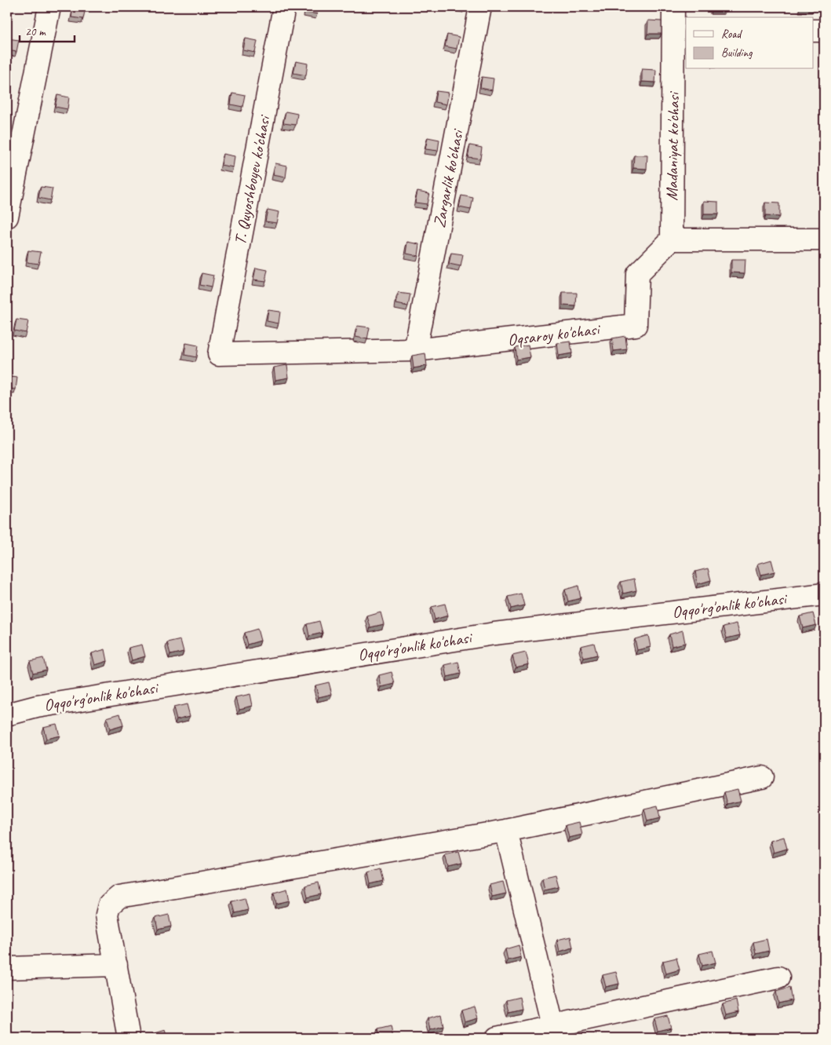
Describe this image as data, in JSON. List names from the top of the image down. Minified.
{"streets":{"street":["Madaniyat ko'chasi","Zargarlik ko'chasi","T. Quyoshboyev ko'chasi","Oqsaroy ko'chasi","Oqqo'rg'onlik ko'chasi"]},"crossings":[["Madaniyat ko'chasi","Oqsaroy ko'chasi"],["Zargarlik ko'chasi","Oqsaroy ko'chasi"],["T. Quyoshboyev ko'chasi","Oqsaroy ko'chasi"]],"legend":["Road","Building"],"scale_bar":"20 m"}
